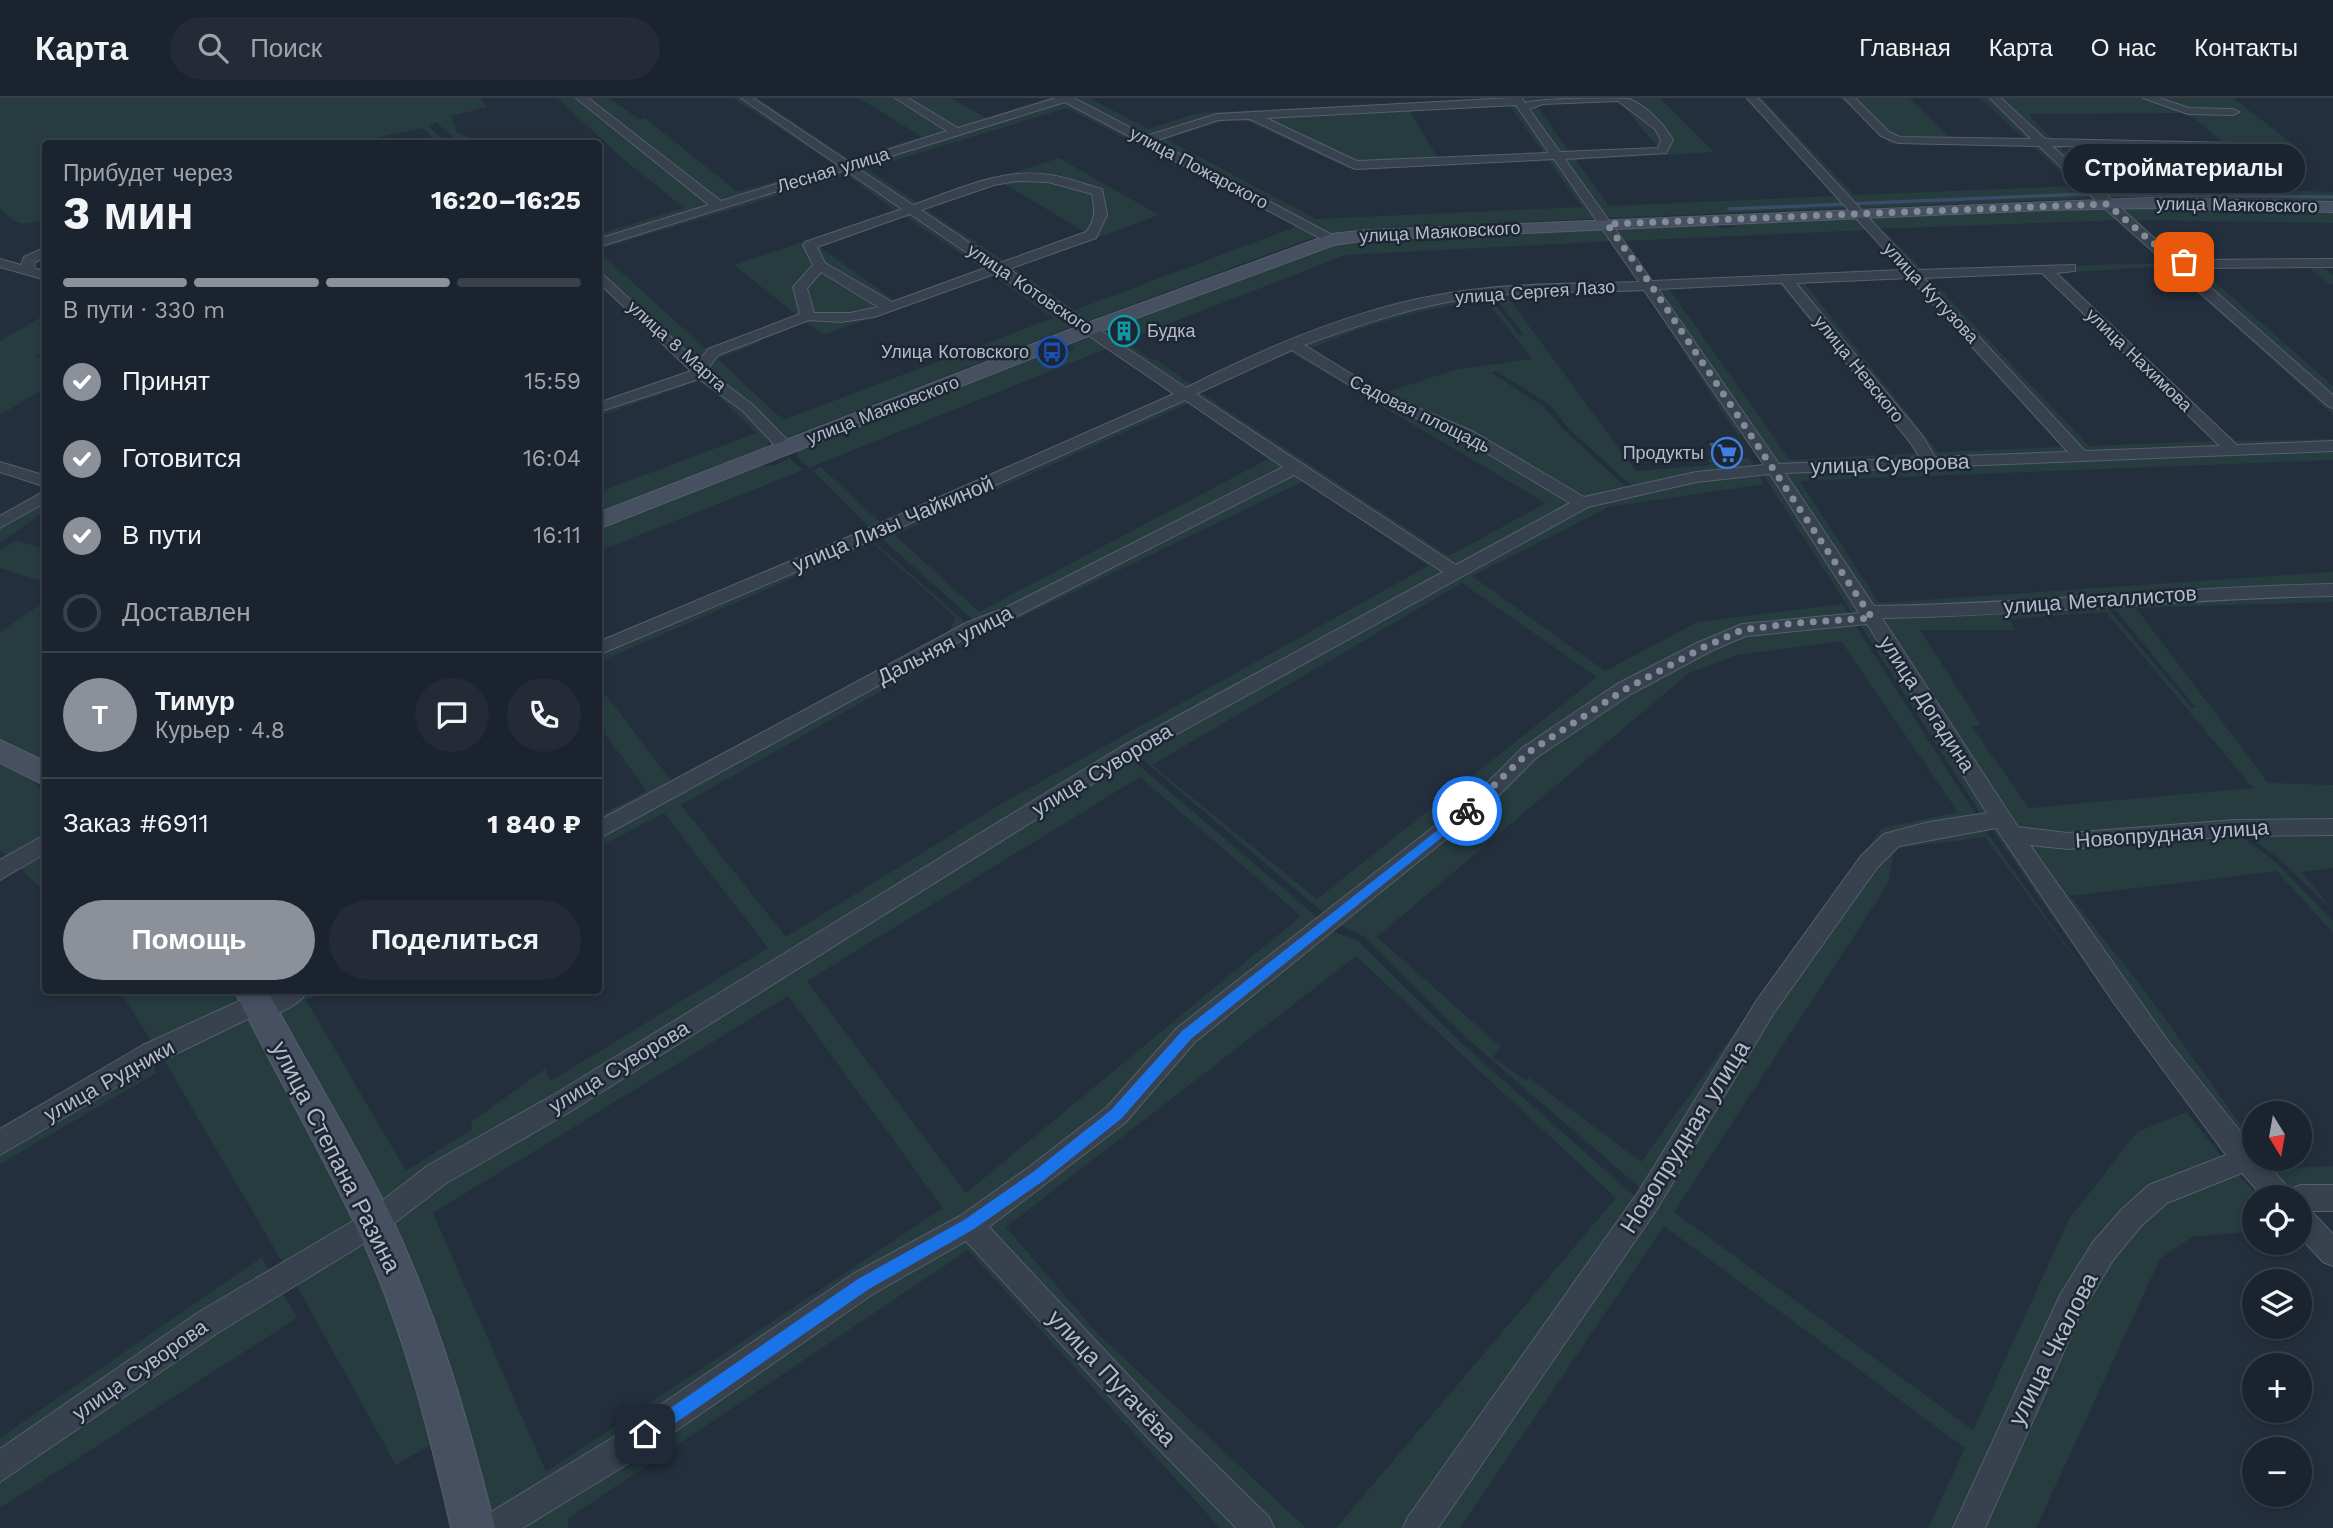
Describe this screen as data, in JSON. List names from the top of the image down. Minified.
{"streets":{"main road":["улица Маяковского","улица Степана Разина"],"street":["улица Пожарского","Лесная улица","улица Котовского","улица Сергея Лазо","улица Кутузова","улица 8 Марта","улица Нахимова","улица Невского","Садовая площадь","улица Суворова","улица Лизы Чайкиной","улица Металлистов","Дальняя улица","улица Догадина","Новопрудная улица","улица Рудники","улица Чкалова","улица Пугачёва"]},"crossings":[["улица Пожарского","Лесная улица"],["улица Пожарского","улица Маяковского"],["Лесная улица","улица Котовского"],["улица Маяковского","улица Котовского"],["улица Маяковского","улица Кутузова"],["улица Маяковского","улица 8 Марта"],["улица Маяковского","улица Догадина"],["улица Котовского","улица Сергея Лазо"],["улица Котовского","улица Суворова"],["улица Котовского","улица Лизы Чайкиной"],["улица Котовского","Дальняя улица"],["улица Сергея Лазо","улица Кутузова"],["улица Сергея Лазо","улица Нахимова"],["улица Сергея Лазо","улица Невского"],["улица Сергея Лазо","Садовая площадь"],["улица Сергея Лазо","улица Лизы Чайкиной"],["улица Сергея Лазо","улица Догадина"],["улица Кутузова","улица Суворова"],["улица Нахимова","улица Суворова"],["улица Невского","улица Суворова"],["Садовая площадь","улица Суворова"],["улица Суворова","улица Догадина"],["улица Суворова","улица Степана Разина"],["улица Металлистов","улица Догадина"],["улица Металлистов","улица Пугачёва"],["улица Догадина","Новопрудная улица"],["улица Рудники","улица Степана Разина"]],"places":{"other":["Стройматериалы"],"building":["Будка"],"bus stop":["Улица Котовского"],"supermarket":["Продукты"]},"north":"bottom","page":{"header":"Карта","search":"Поиск","nav":["Главная","Карта","О нас","Контакты"],"heading":["3 мин","Прибудет через","16:20–16:25"],"panel":["Тимур","Курьер · 4.8","Заказ #6911","1 840 ₽"],"bubble":"Стройматериалы","bar":"В пути · 330 m","list":[["Принят","15:59"],["Готовится","16:04"],["В пути","16:11"],"Доставлен"],"round":"Т","buttons":["Помощь","Поделиться"],"map_buttons":["+","−"]}}
